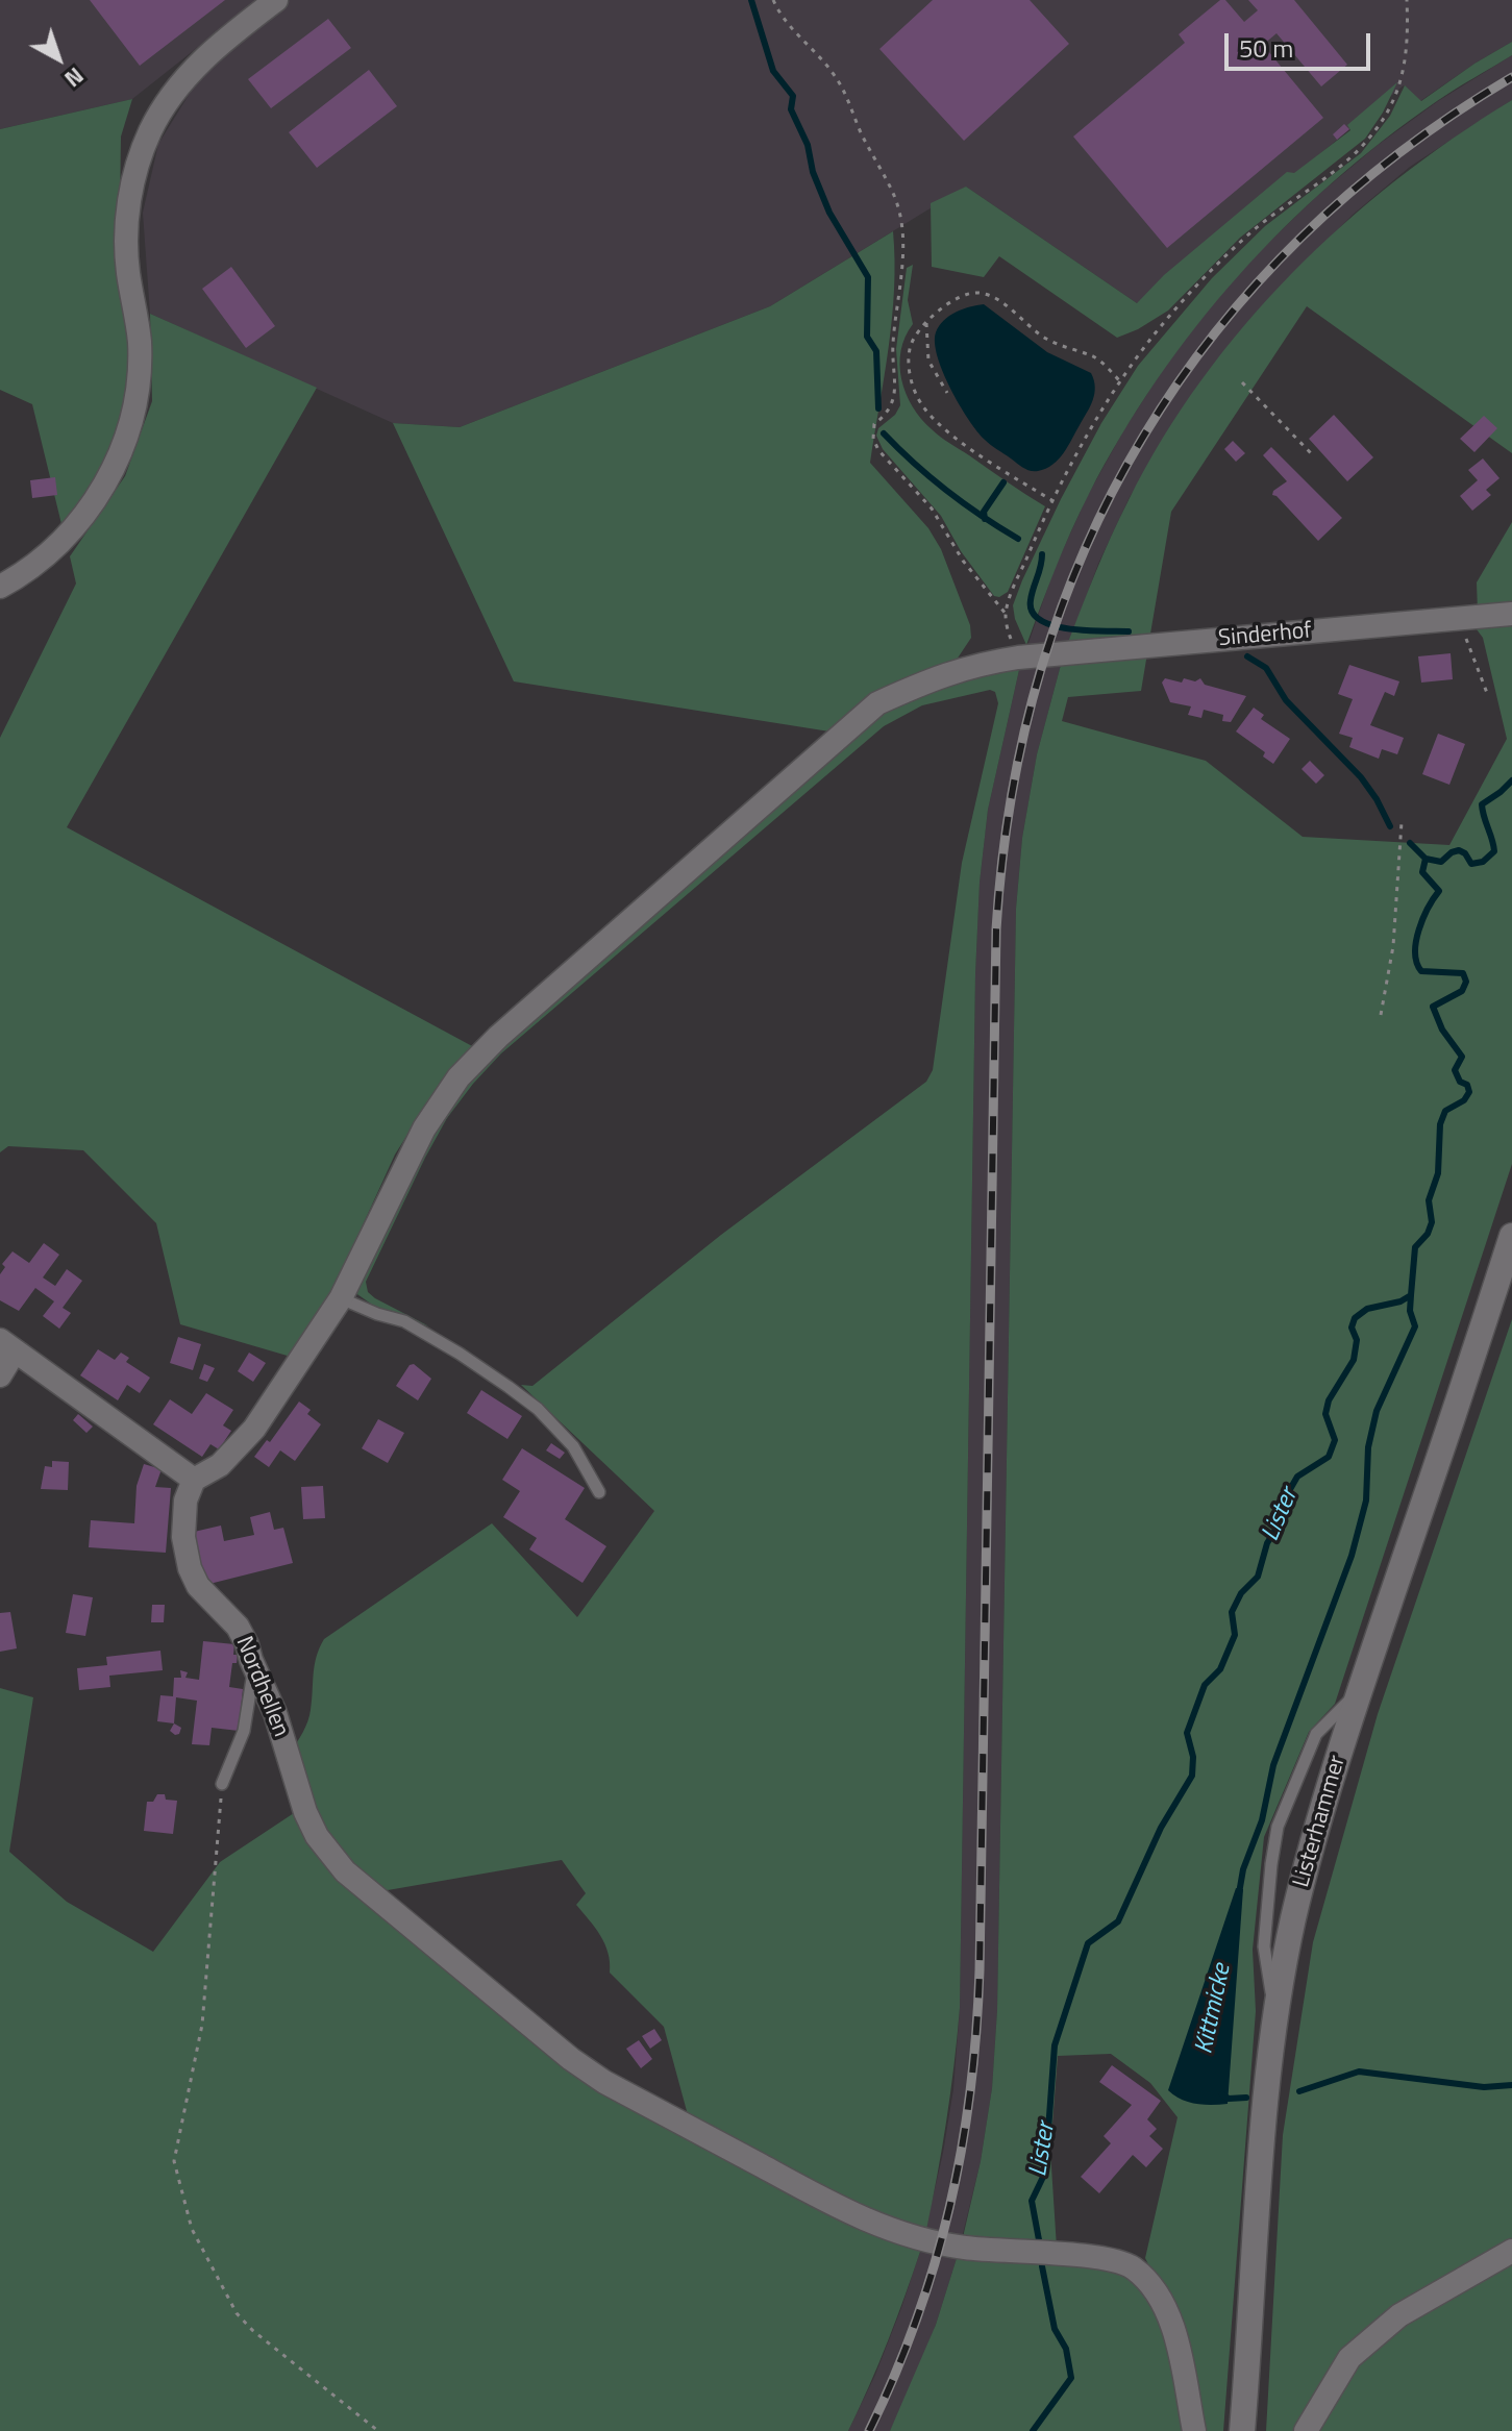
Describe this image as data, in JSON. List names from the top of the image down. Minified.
{"streets":{"main road":["Listerhammer"],"street":["Sinderhof","Nordhellen"]},"water":["Lister","Kittmicke"],"scale_bar":"50 m","north":"bottom right"}
